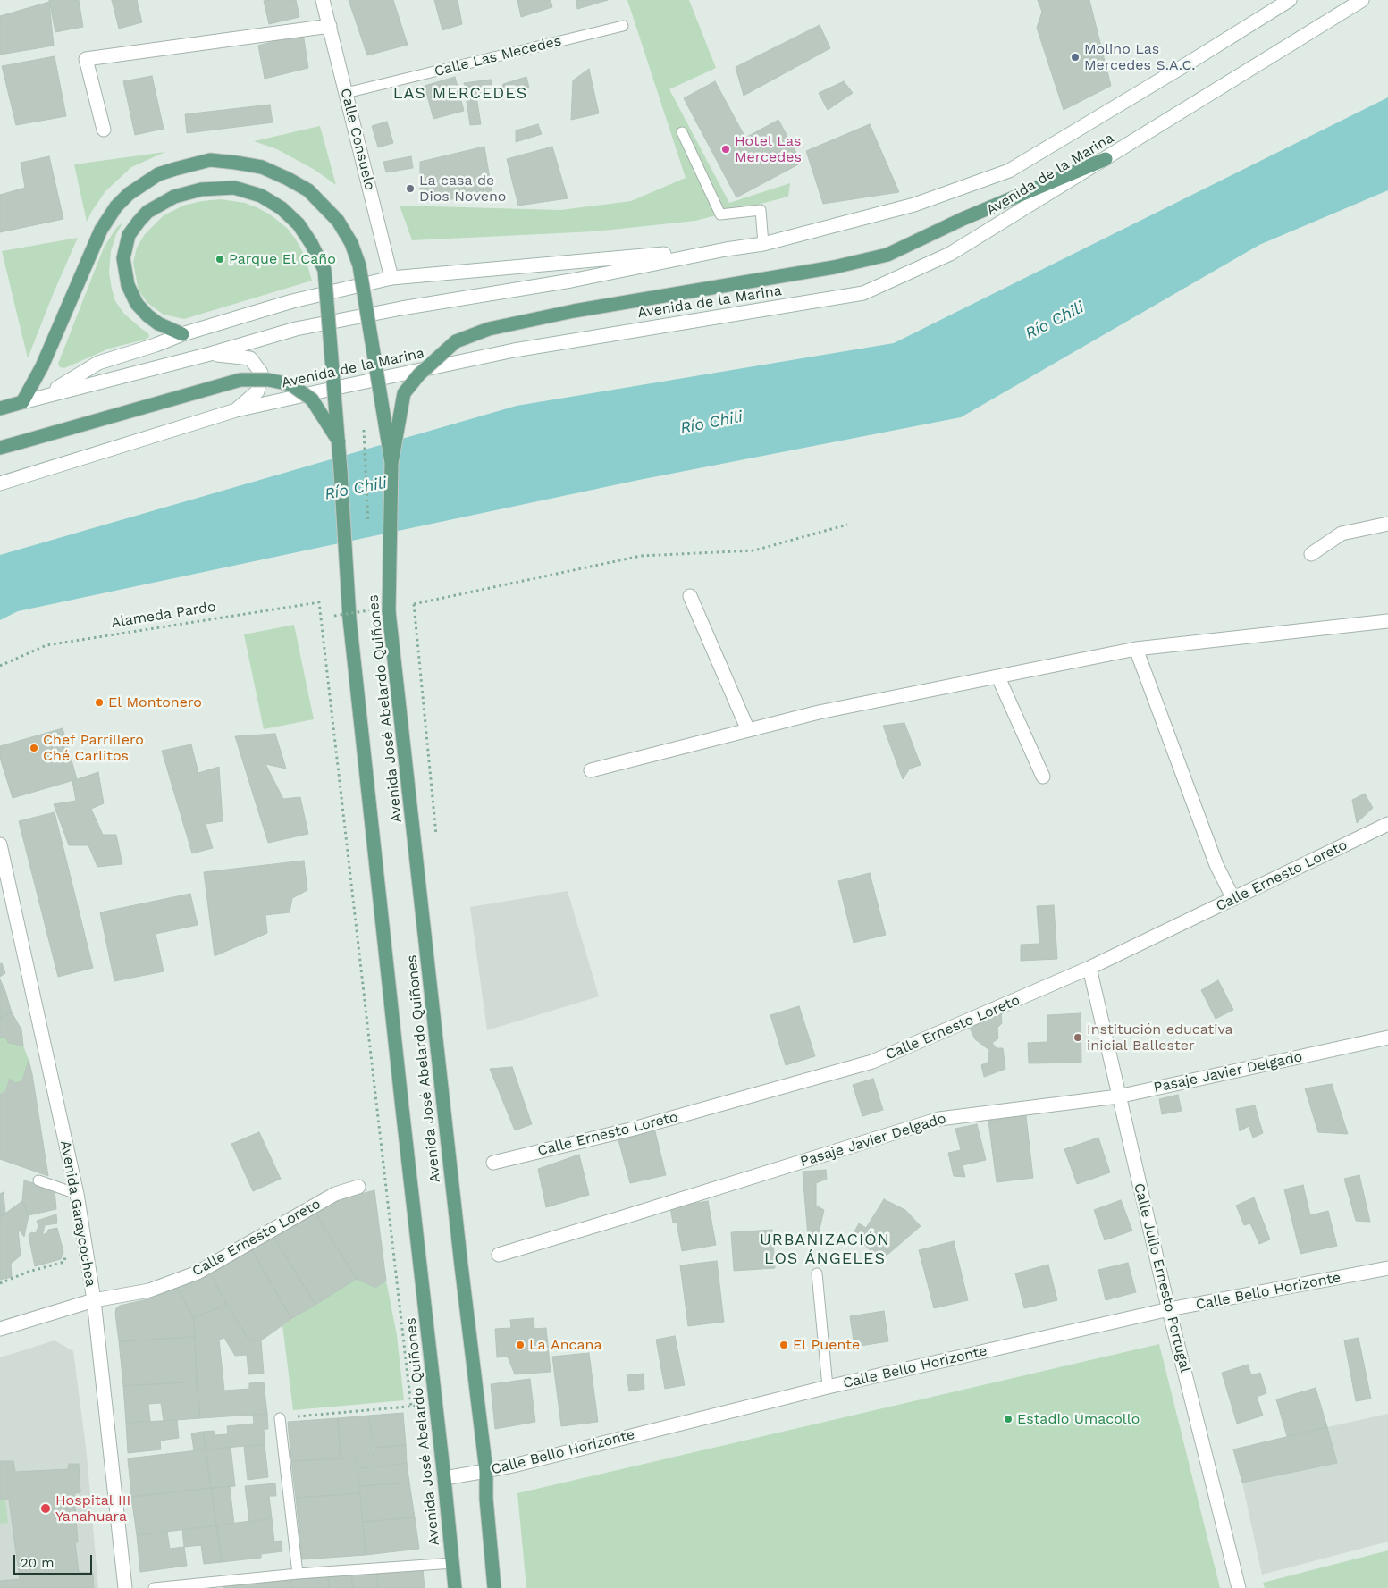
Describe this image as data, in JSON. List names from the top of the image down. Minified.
{"streets":{"main road":["Avenida de la Marina","Avenida José Abelardo Quiñones"],"street":["Calle Consuelo","Calle Ernesto Loreto","Pasaje Javier Delgado","Avenida Garaycochea","Calle Julio Ernesto Portugal","Calle Bello Horizonte"],"lane":["Calle Las Mecedes"],"path":["Alameda Pardo"]},"crossings":[["Calle Las Mecedes","Calle Consuelo"],["Avenida de la Marina","Avenida José Abelardo Quiñones"],["Avenida José Abelardo Quiñones","Calle Bello Horizonte"],["Calle Ernesto Loreto","Avenida Garaycochea"],["Calle Ernesto Loreto","Calle Julio Ernesto Portugal"],["Pasaje Javier Delgado","Calle Julio Ernesto Portugal"],["Calle Julio Ernesto Portugal","Calle Bello Horizonte"]],"districts":["LAS MERCEDES","URBANIZACIÓN LOS ÁNGELES"],"water":["Río Chili"],"places":["Molino Las Mercedes S.A.C.","Hotel Las Mercedes","La casa de Dios Noveno","Parque El Caño","El Montonero","Chef Parrillero Ché Carlitos","Institución educativa inicial Ballester","La Ancana","El Puente","Estadio Umacollo","Hospital III Yanahuara"],"scale_bar":"20 m"}
